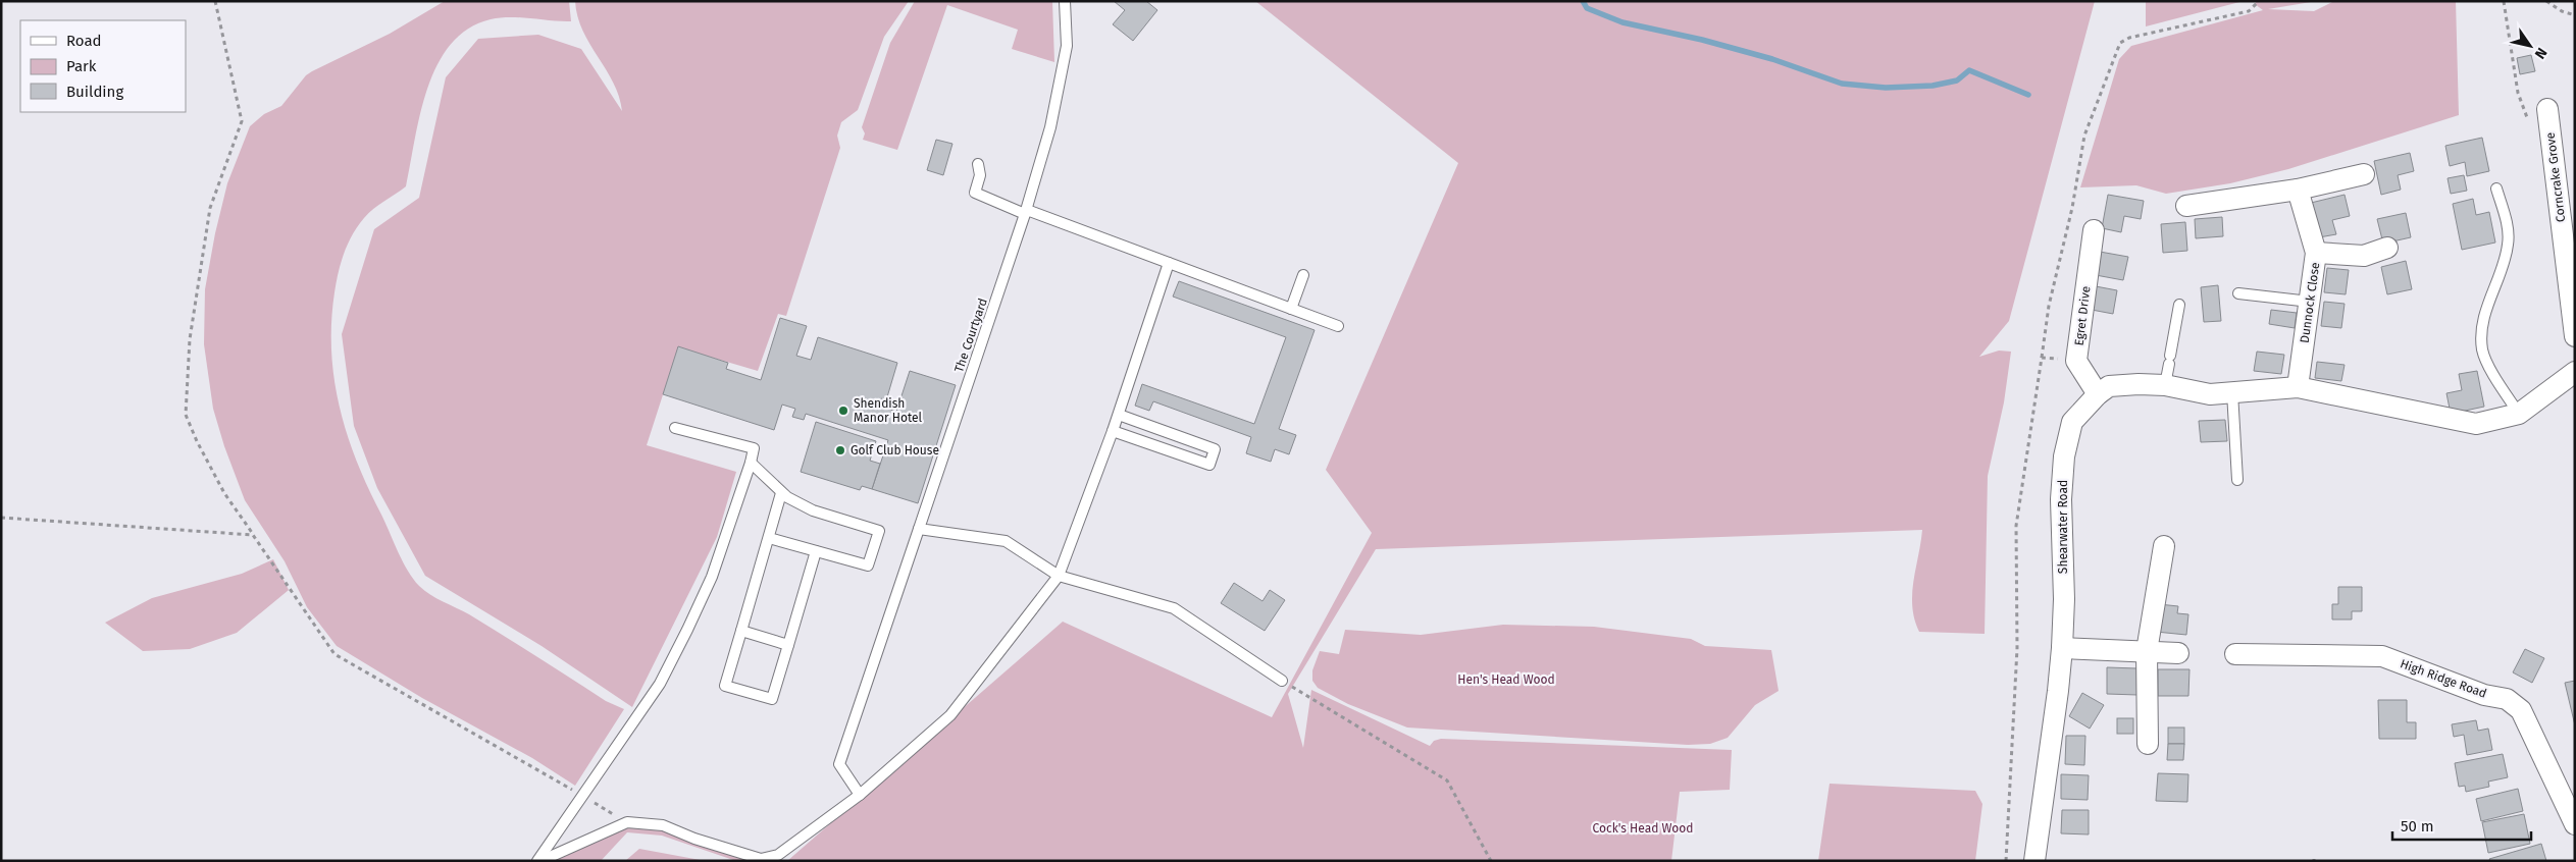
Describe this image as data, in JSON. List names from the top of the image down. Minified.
{"streets":{"street":["Corncrake Grove","Dunnock Close","Egret Drive","Shearwater Road","High Ridge Road"],"lane":["The Courtyard"]},"crossings":[["Dunnock Close","Shearwater Road"],["Egret Drive","Shearwater Road"]],"parks":["Hen's Head Wood","Cock's Head Wood"],"places":["Shendish Manor Hotel","Golf Club House"],"legend":["Road","Park","Building"],"scale_bar":"50 m","north":"bottom right"}
